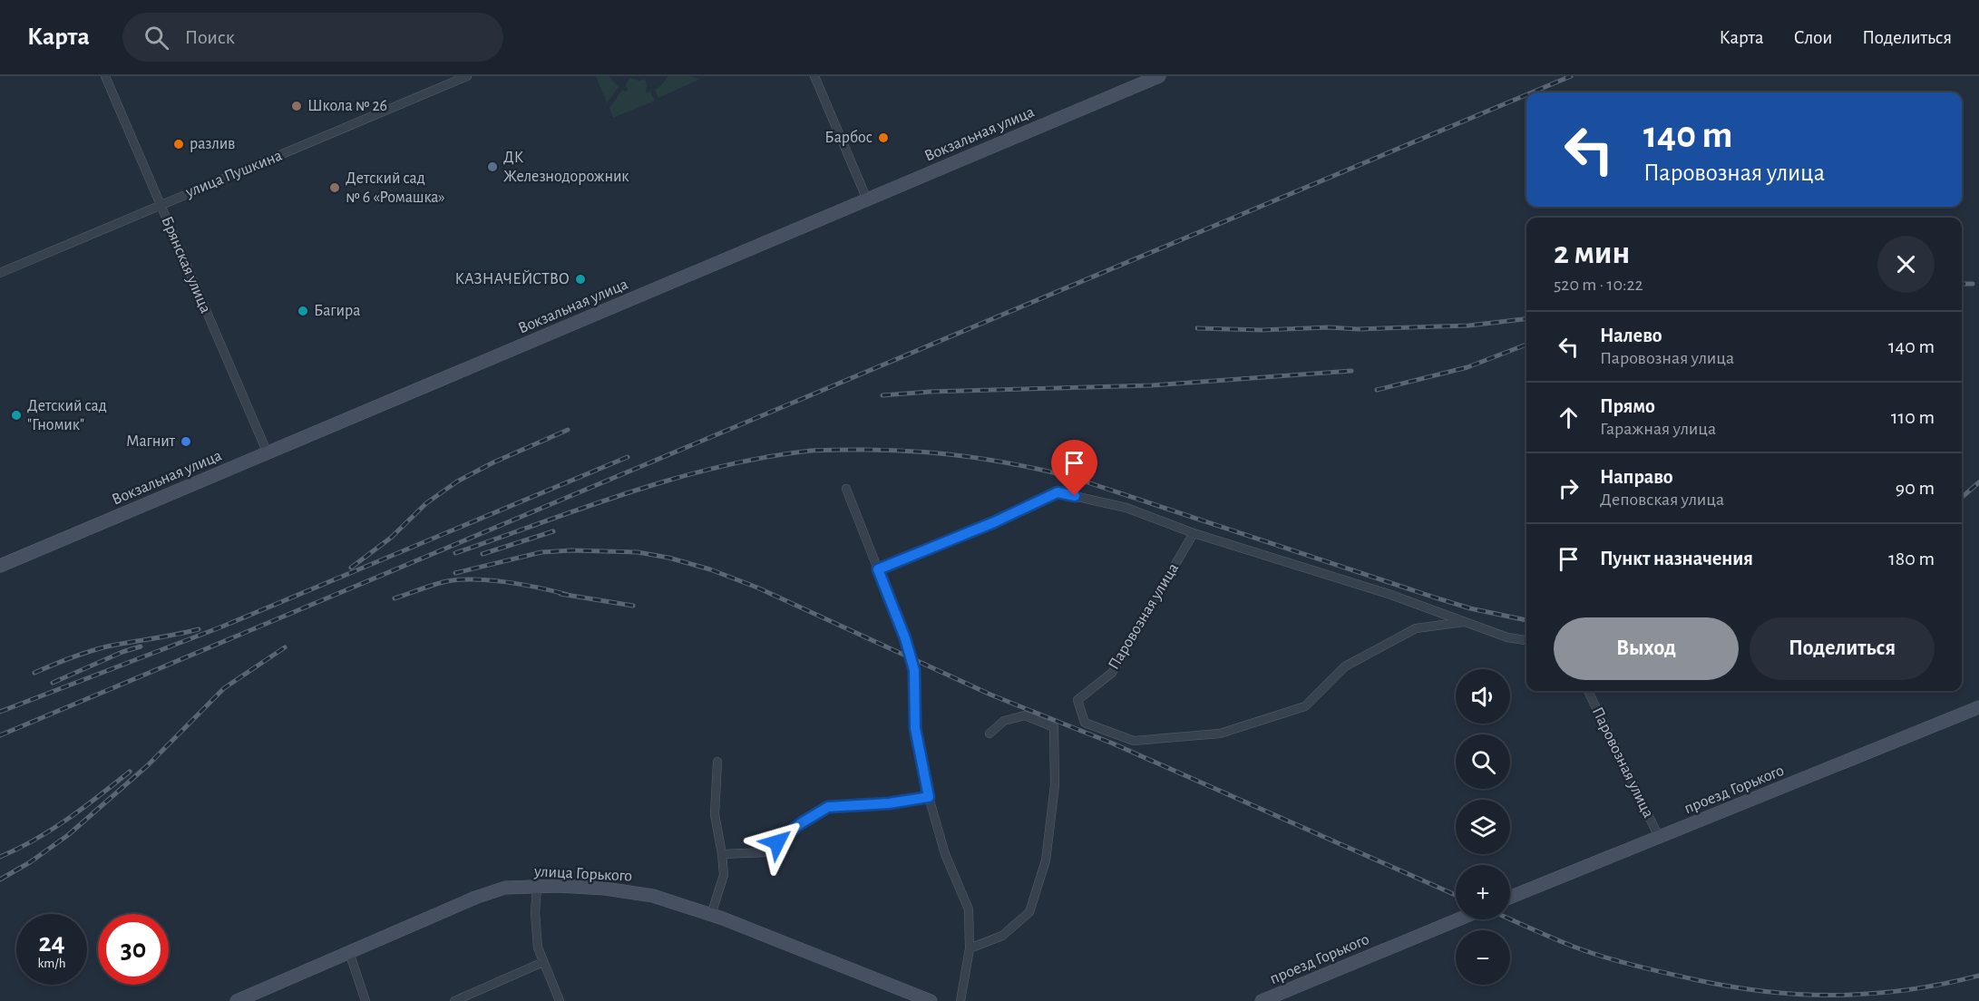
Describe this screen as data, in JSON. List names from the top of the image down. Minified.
{"streets":{"main road":["Вокзальная улица","проезд Горького","улица Горького"],"street":["улица Пушкина","Брянская улица","Паровозная улица"]},"crossings":[["Вокзальная улица","Брянская улица"],["улица Пушкина","Брянская улица"],["Паровозная улица","проезд Горького"]],"places":["Школа № 26","Барбос","разлив","ДК Железнодорожник","Детский сад № 6 «Ромашка»","КАЗНАЧЕЙСТВО","Багира","Детский сад \"Гномик\"","Магнит"],"page":{"header":"Карта","search":"Поиск","nav":["Карта","Слои","Поделиться"],"turn":["140 m","Паровозная улица"],"heading":["2 мин","520 m · 10:22"],"list":[{"name":"Налево","note":"Паровозная улица","value":"140 m"},{"name":"Прямо","note":"Гаражная улица","value":"110 m"},{"name":"Направо","note":"Деповская улица","value":"90 m"},{"name":"Пункт назначения","value":"180 m"}],"buttons":["Выход","Поделиться"],"map_buttons":["+","−"],"speed":"24 km/h","limit":"30"}}
